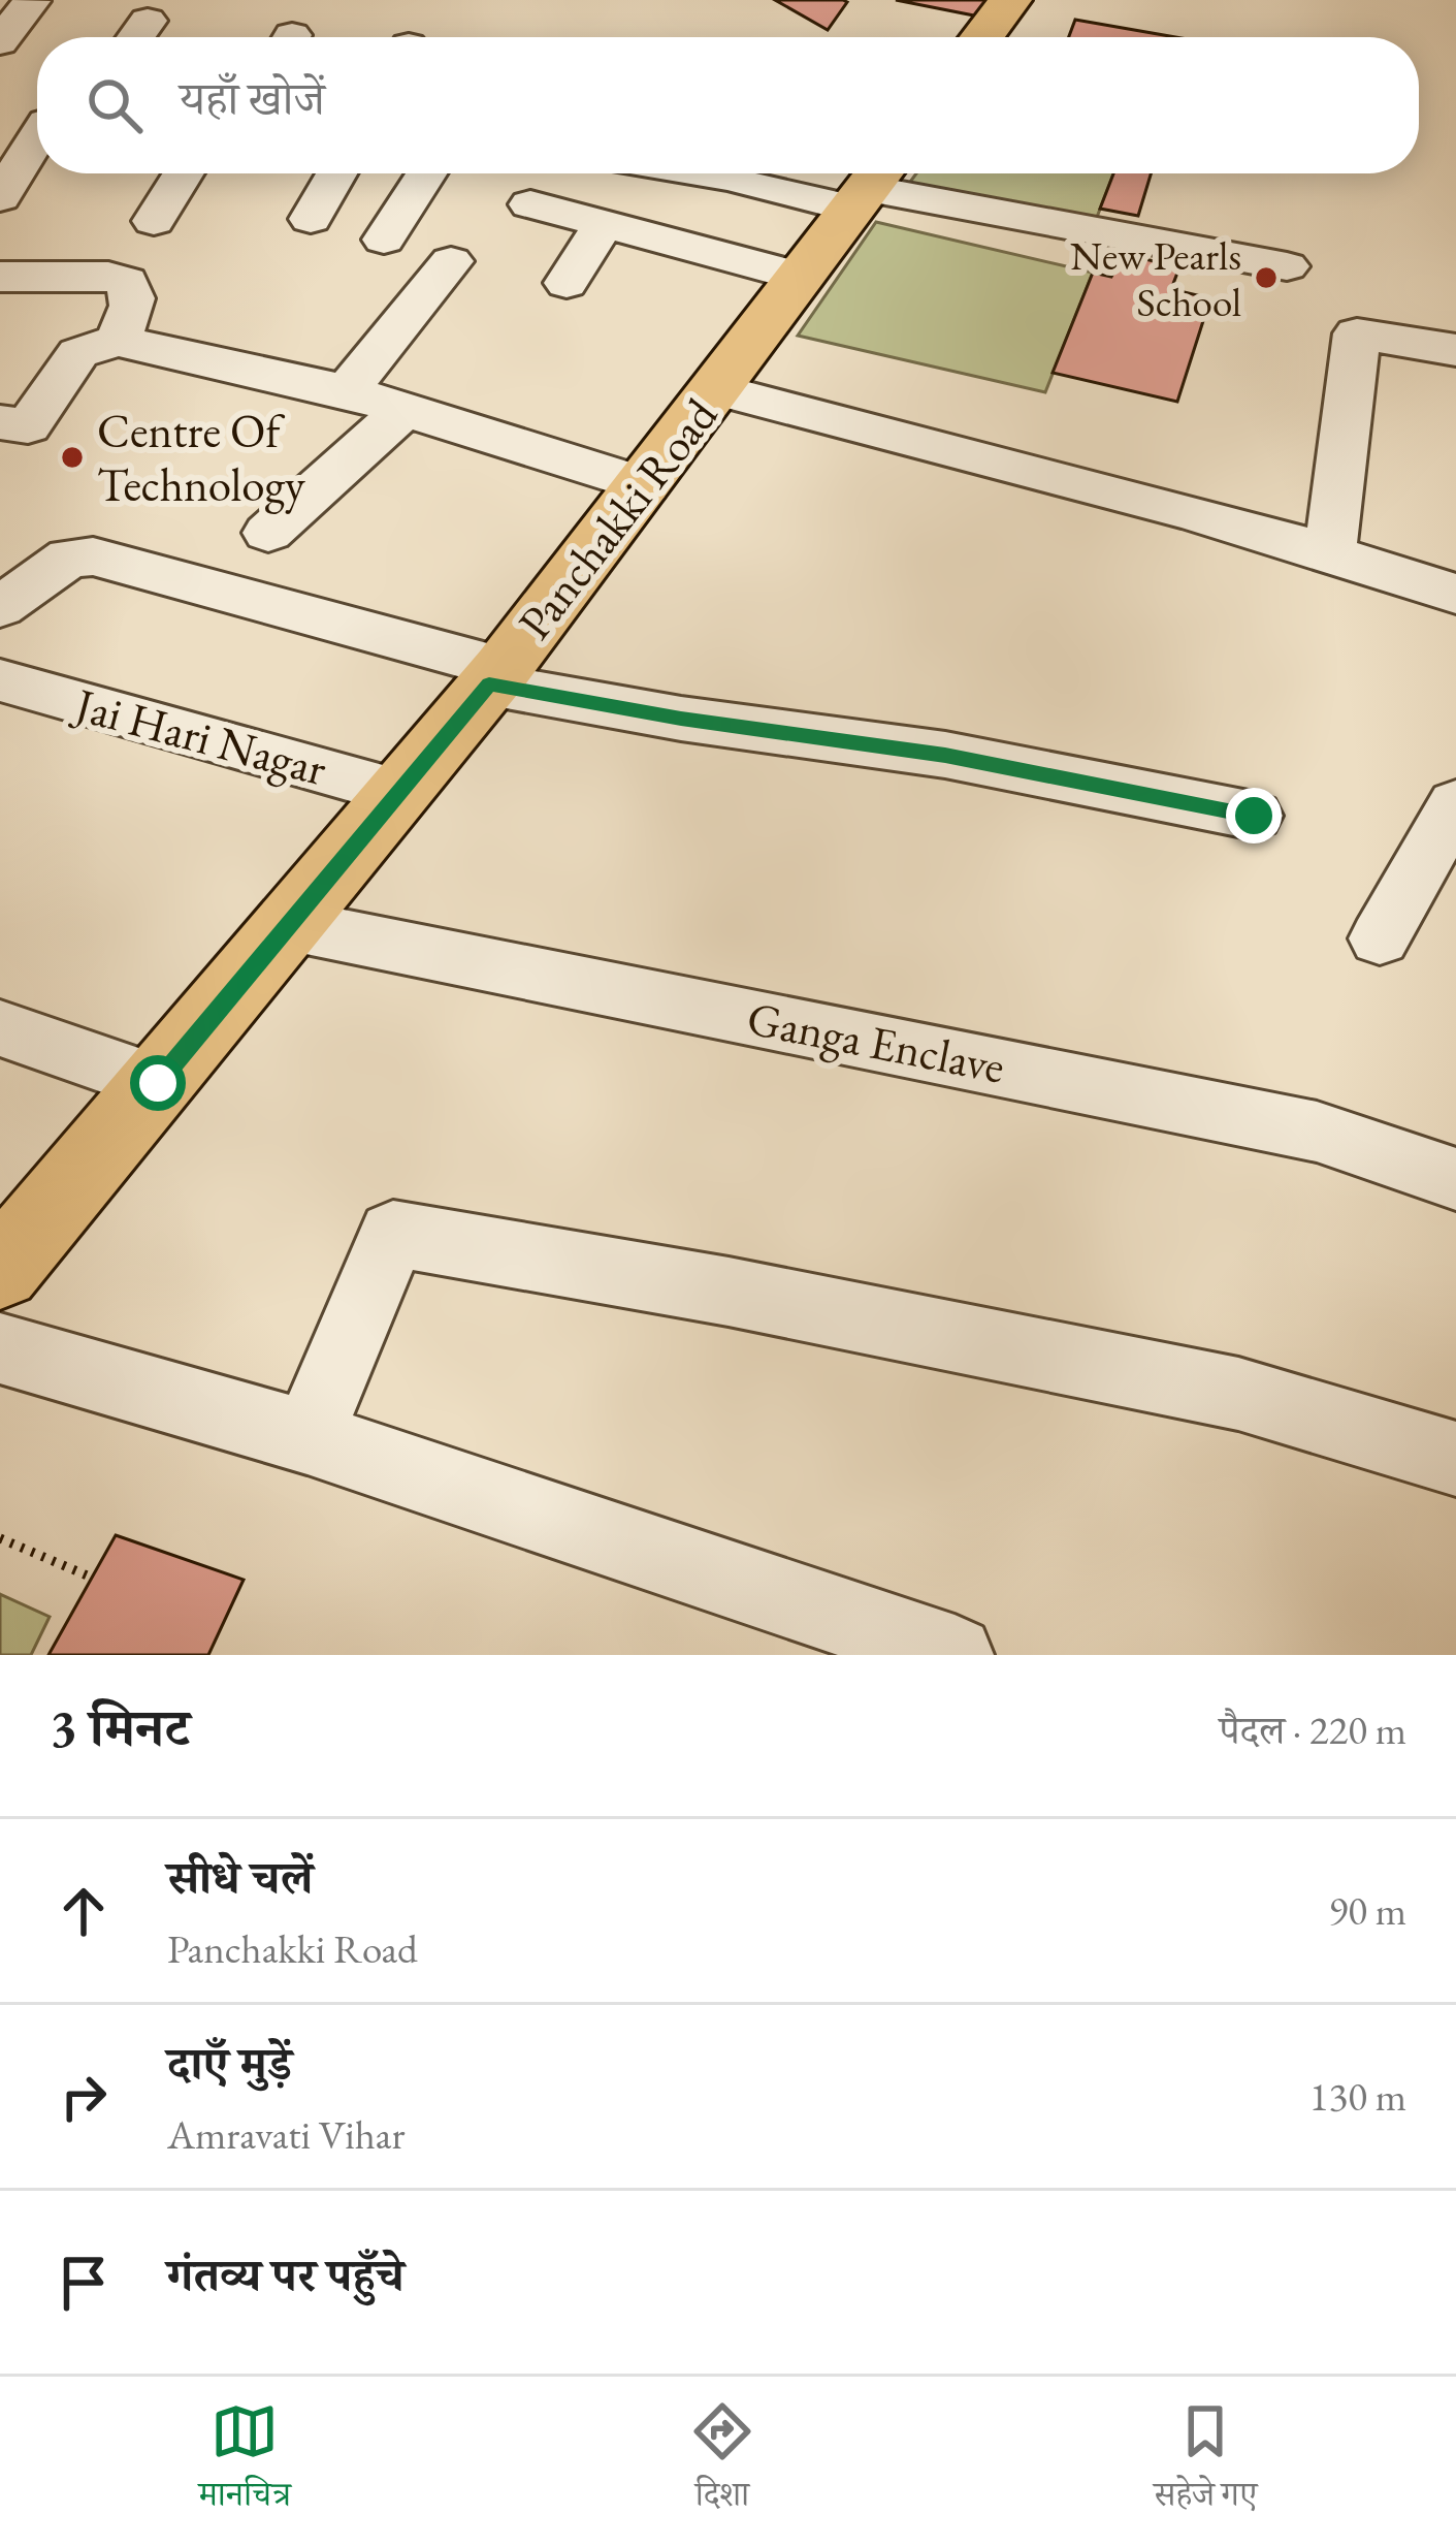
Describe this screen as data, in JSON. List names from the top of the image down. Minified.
{"streets":{"main road":["Panchakki Road"],"street":["Jai Hari Nagar","Ganga Enclave"]},"crossings":[["Panchakki Road","Jai Hari Nagar"],["Panchakki Road","Ganga Enclave"]],"places":["New Pearls School","Centre Of Technology"],"page":{"search":"यहाँ खोजें","heading":["3 मिनट","पैदल · 220 m"],"list":[["सीधे चलें","Panchakki Road","90 m"],["दाएँ मुड़ें","Amravati Vihar","130 m"],"गंतव्य पर पहुँचे"],"nav":["मानचित्र","दिशा","सहेजे गए"]}}
